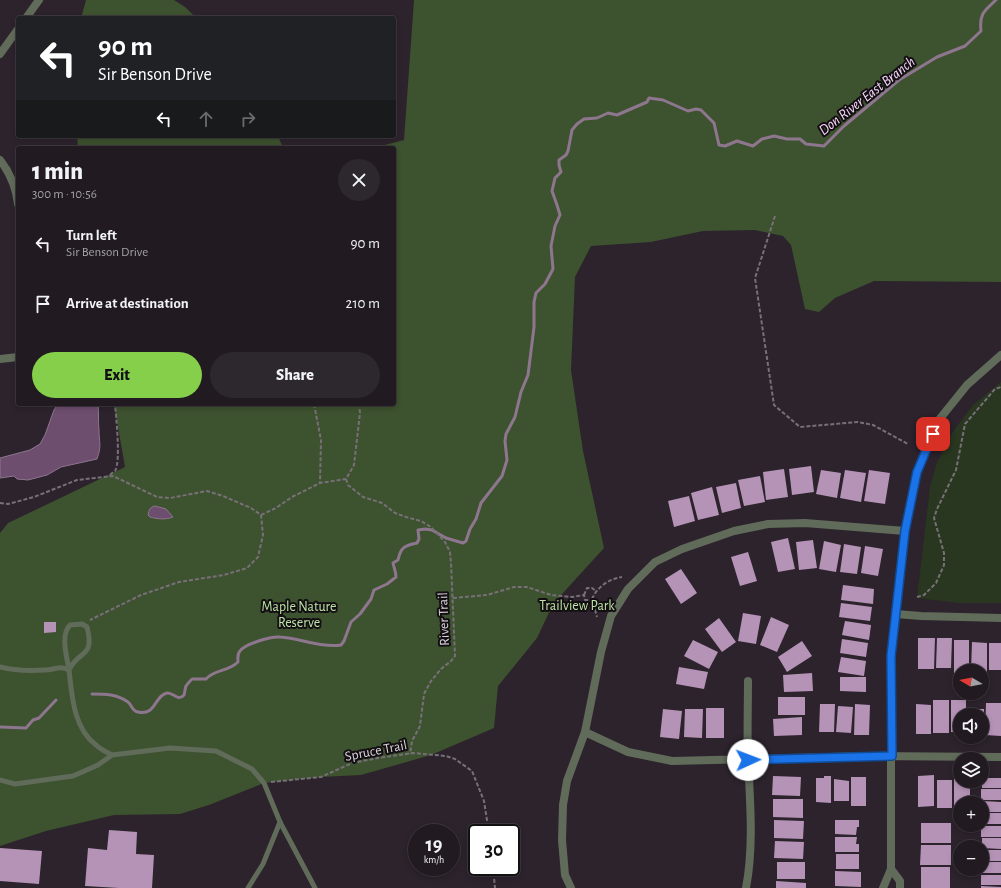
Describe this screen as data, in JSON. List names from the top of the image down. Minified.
{"streets":{"path":["River Trail","Spruce Trail"]},"crossings":[["River Trail","Spruce Trail"]],"water":["Don River East Branch"],"parks":["Trailview Park","Maple Nature Reserve"],"north":"left","page":{"turn":["90 m","Sir Benson Drive"],"heading":["1 min","300 m · 10:56"],"list":[{"name":"Turn left","note":"Sir Benson Drive","value":"90 m"},{"name":"Arrive at destination","value":"210 m"}],"buttons":["Exit","Share"],"map_buttons":["+","−"],"speed":"19 km/h","limit":"30"}}
